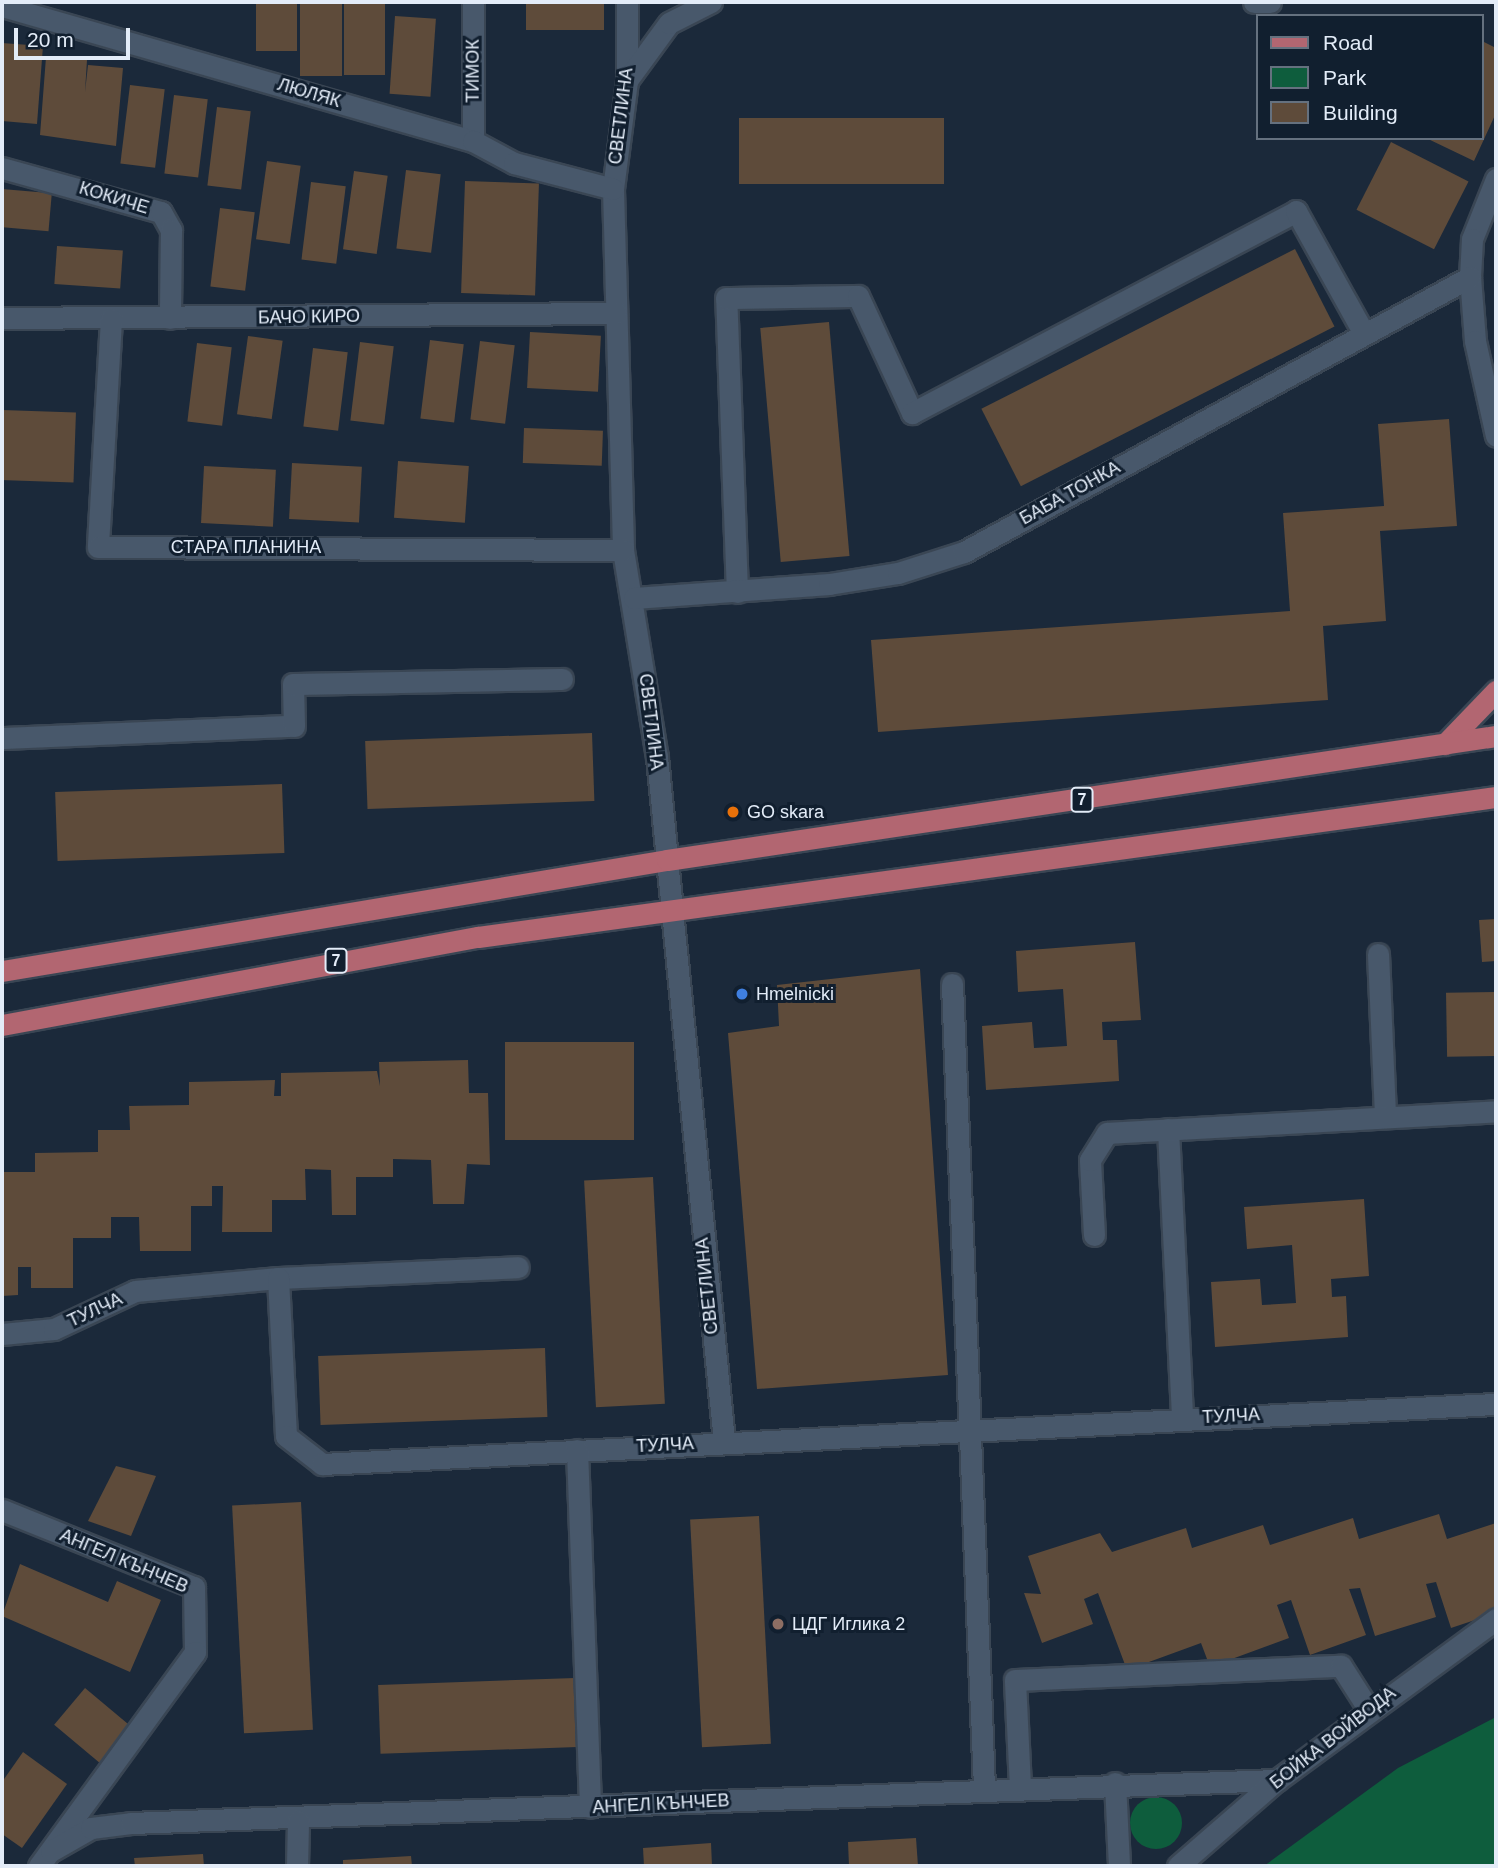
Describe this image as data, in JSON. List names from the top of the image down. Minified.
{"streets":{"main road":["7"],"street":["ТИМОК","ЛЮЛЯК","СВЕТЛИНА","КОКИЧЕ","БАЧО КИРО","БАБА ТОНКА","СТАРА ПЛАНИНА","ТУЛЧА","АНГЕЛ КЪНЧЕВ","БОЙКА ВОЙВОДА"]},"crossings":[["ТИМОК","ЛЮЛЯК"],["ЛЮЛЯК","СВЕТЛИНА"],["СВЕТЛИНА","БАЧО КИРО"],["СВЕТЛИНА","БАБА ТОНКА"],["СВЕТЛИНА","СТАРА ПЛАНИНА"],["СВЕТЛИНА","7"],["СВЕТЛИНА","ТУЛЧА"],["КОКИЧЕ","БАЧО КИРО"],["БАЧО КИРО","СТАРА ПЛАНИНА"],["АНГЕЛ КЪНЧЕВ","БОЙКА ВОЙВОДА"]],"places":["GO skara","Hmelnicki","ЦДГ Иглика 2"],"legend":["Road","Park","Building"],"scale_bar":"20 m"}
